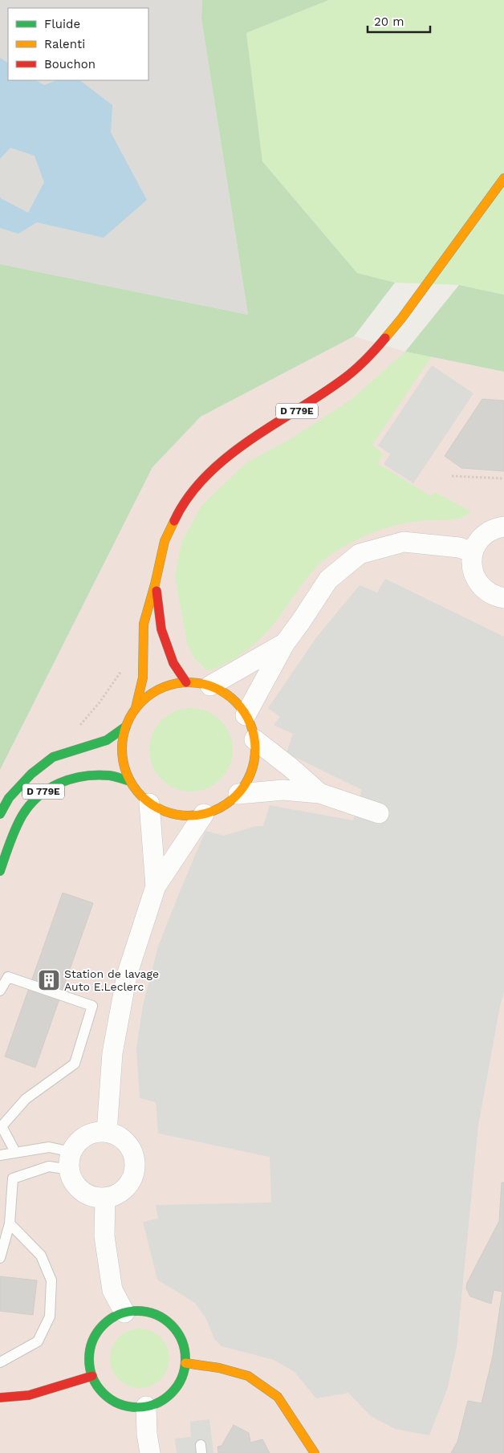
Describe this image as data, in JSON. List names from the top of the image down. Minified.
{"streets":{"main road":["D 779E"]},"places":{"building":["Station de lavage Auto E.Leclerc"]},"legend":["Fluide","Ralenti","Bouchon"],"scale_bar":"20 m"}
